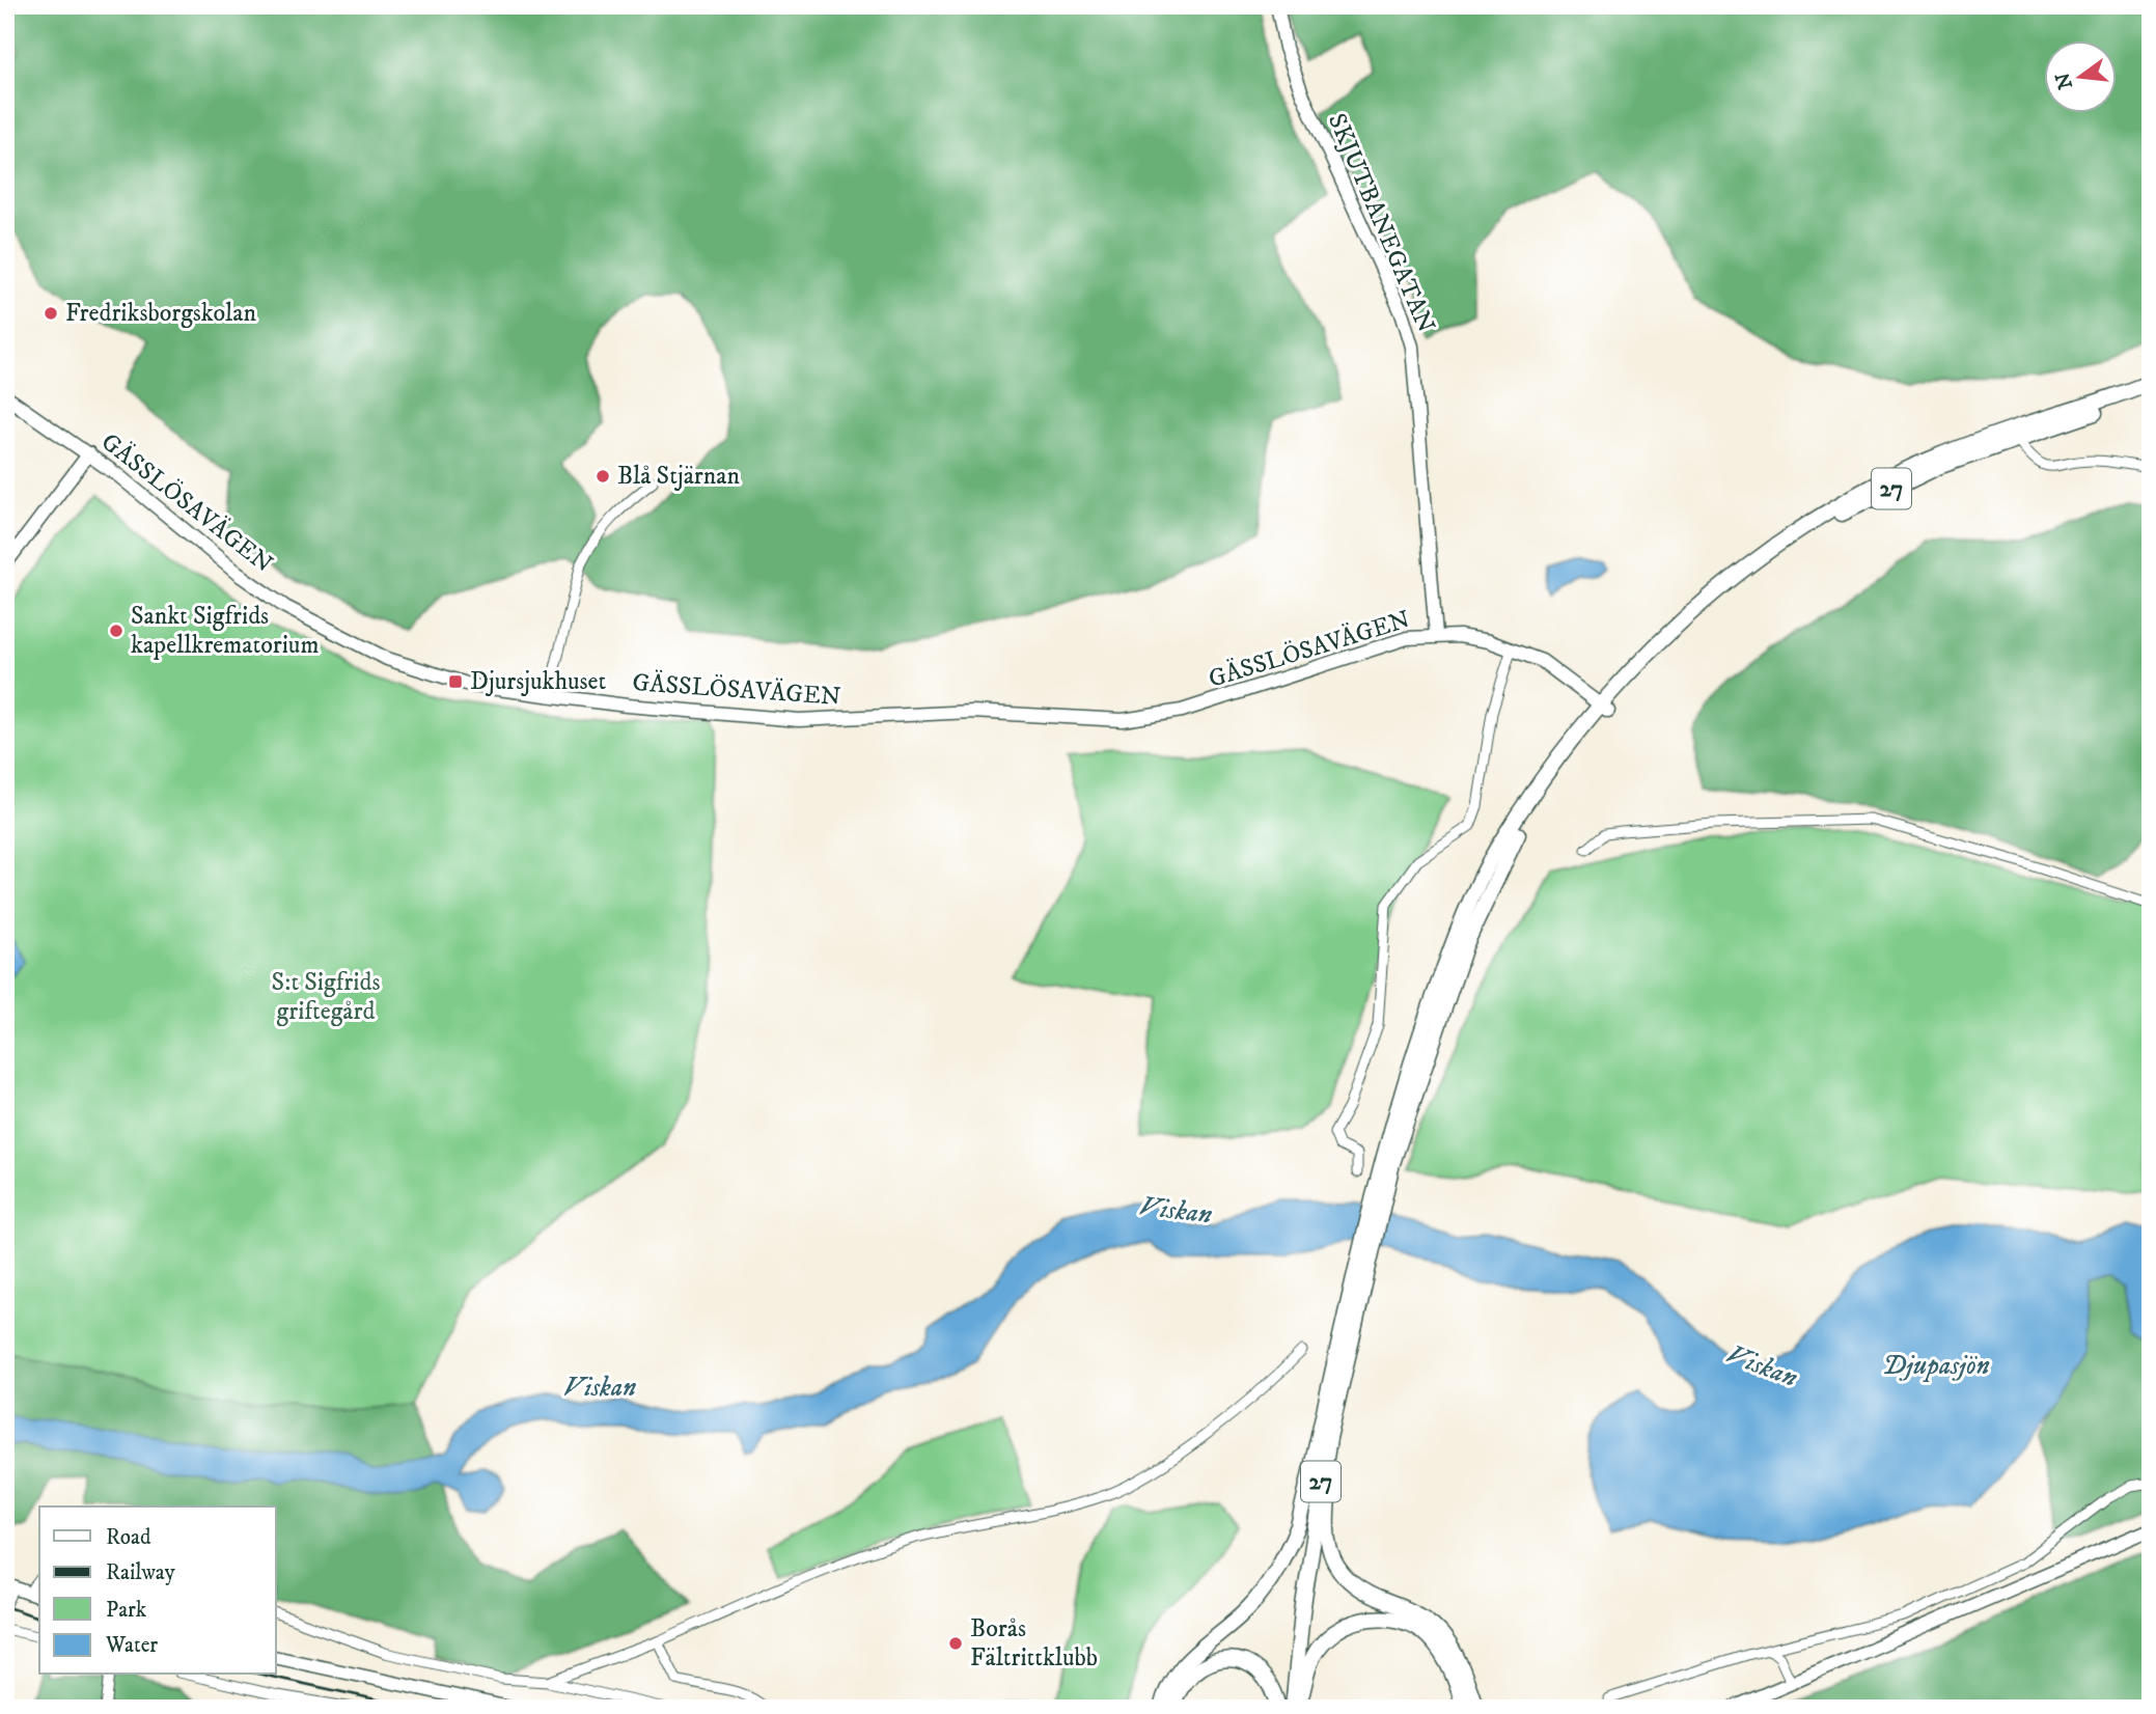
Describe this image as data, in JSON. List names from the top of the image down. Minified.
{"streets":{"main road":["27"],"street":["SKJUTBANEGATAN","GÄSSLÖSAVÄGEN"]},"crossings":[["SKJUTBANEGATAN","GÄSSLÖSAVÄGEN"],["27","GÄSSLÖSAVÄGEN"]],"water":["Viskan","Djupasjön"],"parks":["S:t Sigfrids griftegård"],"places":{"other":["Fredriksborgskolan","Blå Stjärnan","Sankt Sigfrids kapellkrematorium","Borås Fältrittklubb"],"transit":["Djursjukhuset"]},"legend":["Road","Railway","Park","Water"],"north":"left"}
